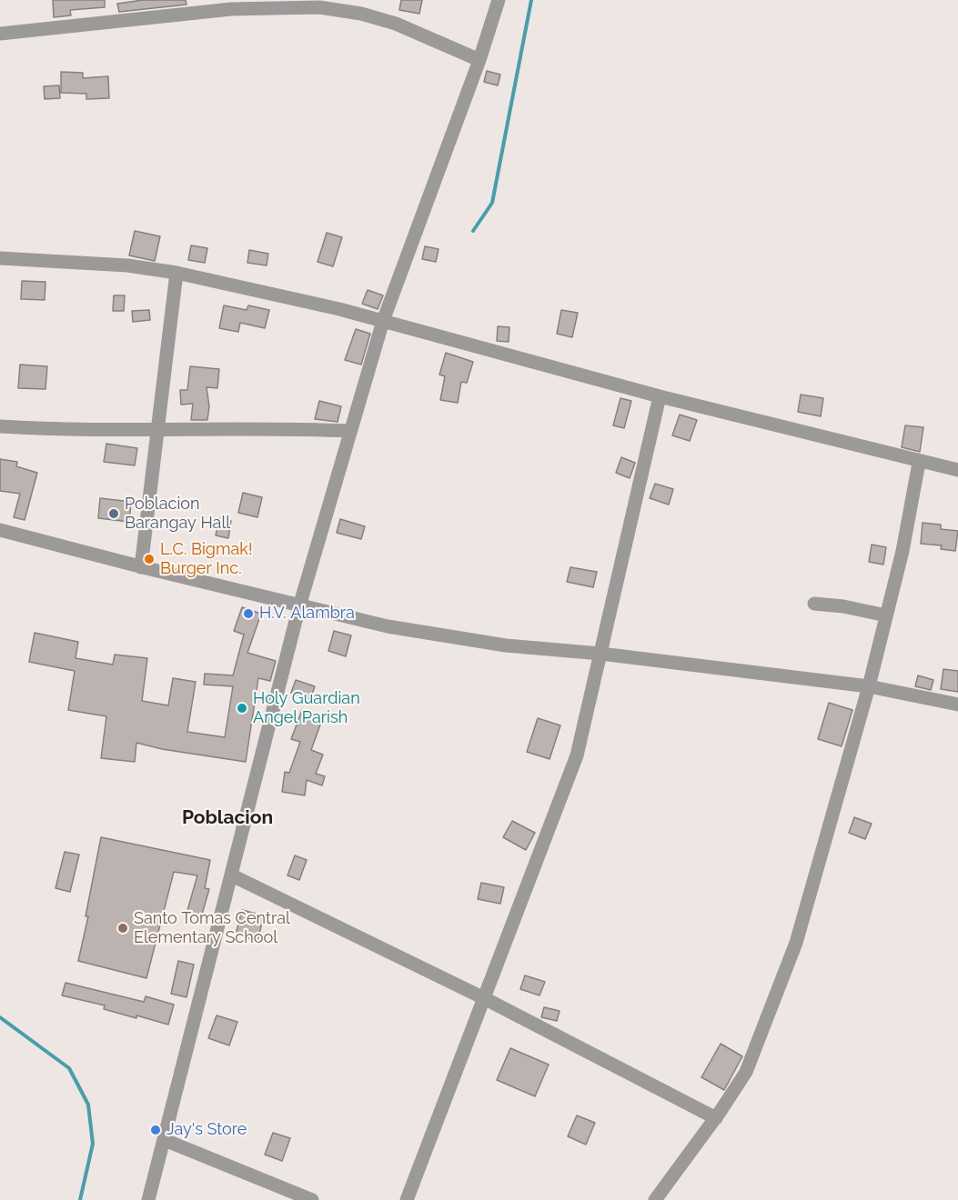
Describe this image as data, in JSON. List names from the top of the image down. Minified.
{"districts":["Poblacion"],"places":["Poblacion Barangay Hall","L.C. Bigmak! Burger Inc.","H.V. Alambra","Holy Guardian Angel Parish","Santo Tomas Central Elementary School","Jay's Store"]}
